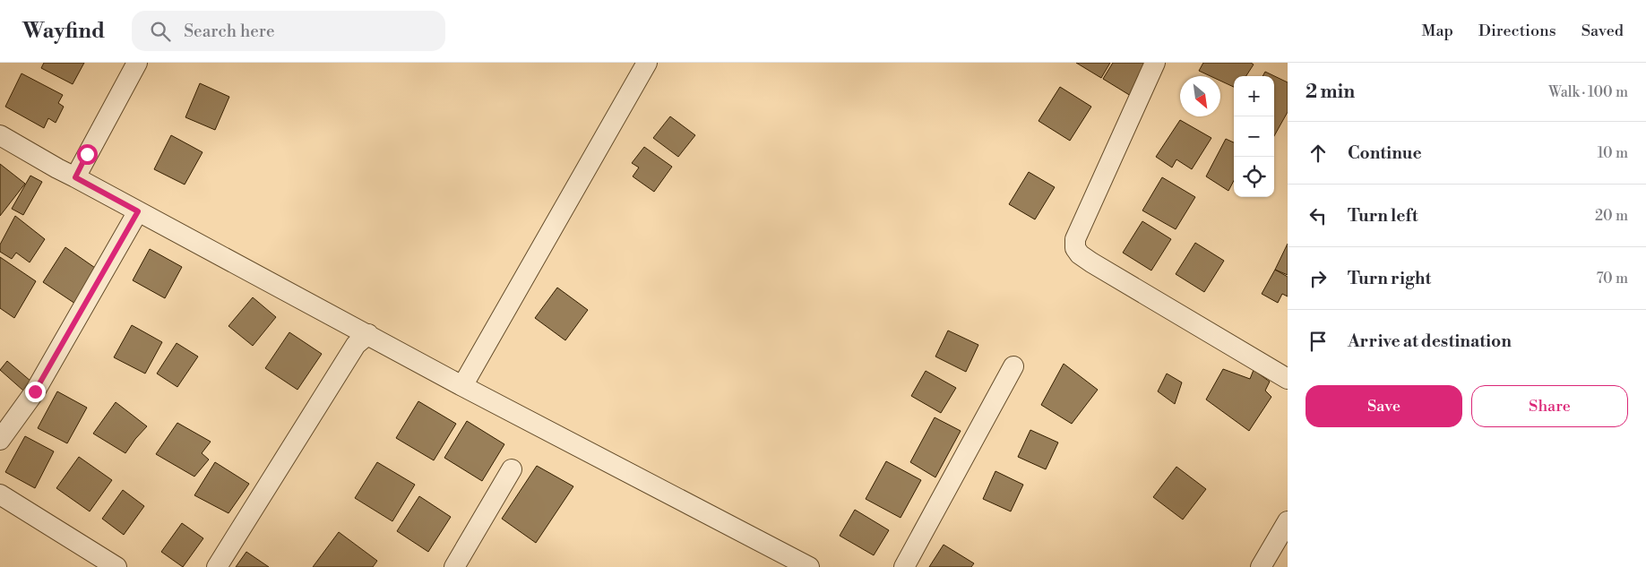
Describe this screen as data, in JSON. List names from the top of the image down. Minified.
{"north":"bottom right","page":{"header":"Wayfind","search":"Search here","nav":["Map","Directions","Saved"],"heading":["2 min","Walk · 100 m"],"map_buttons":["+","−"],"list":[["Continue","10 m"],["Turn left","20 m"],["Turn right","70 m"],"Arrive at destination"],"buttons":["Save","Share"]}}
